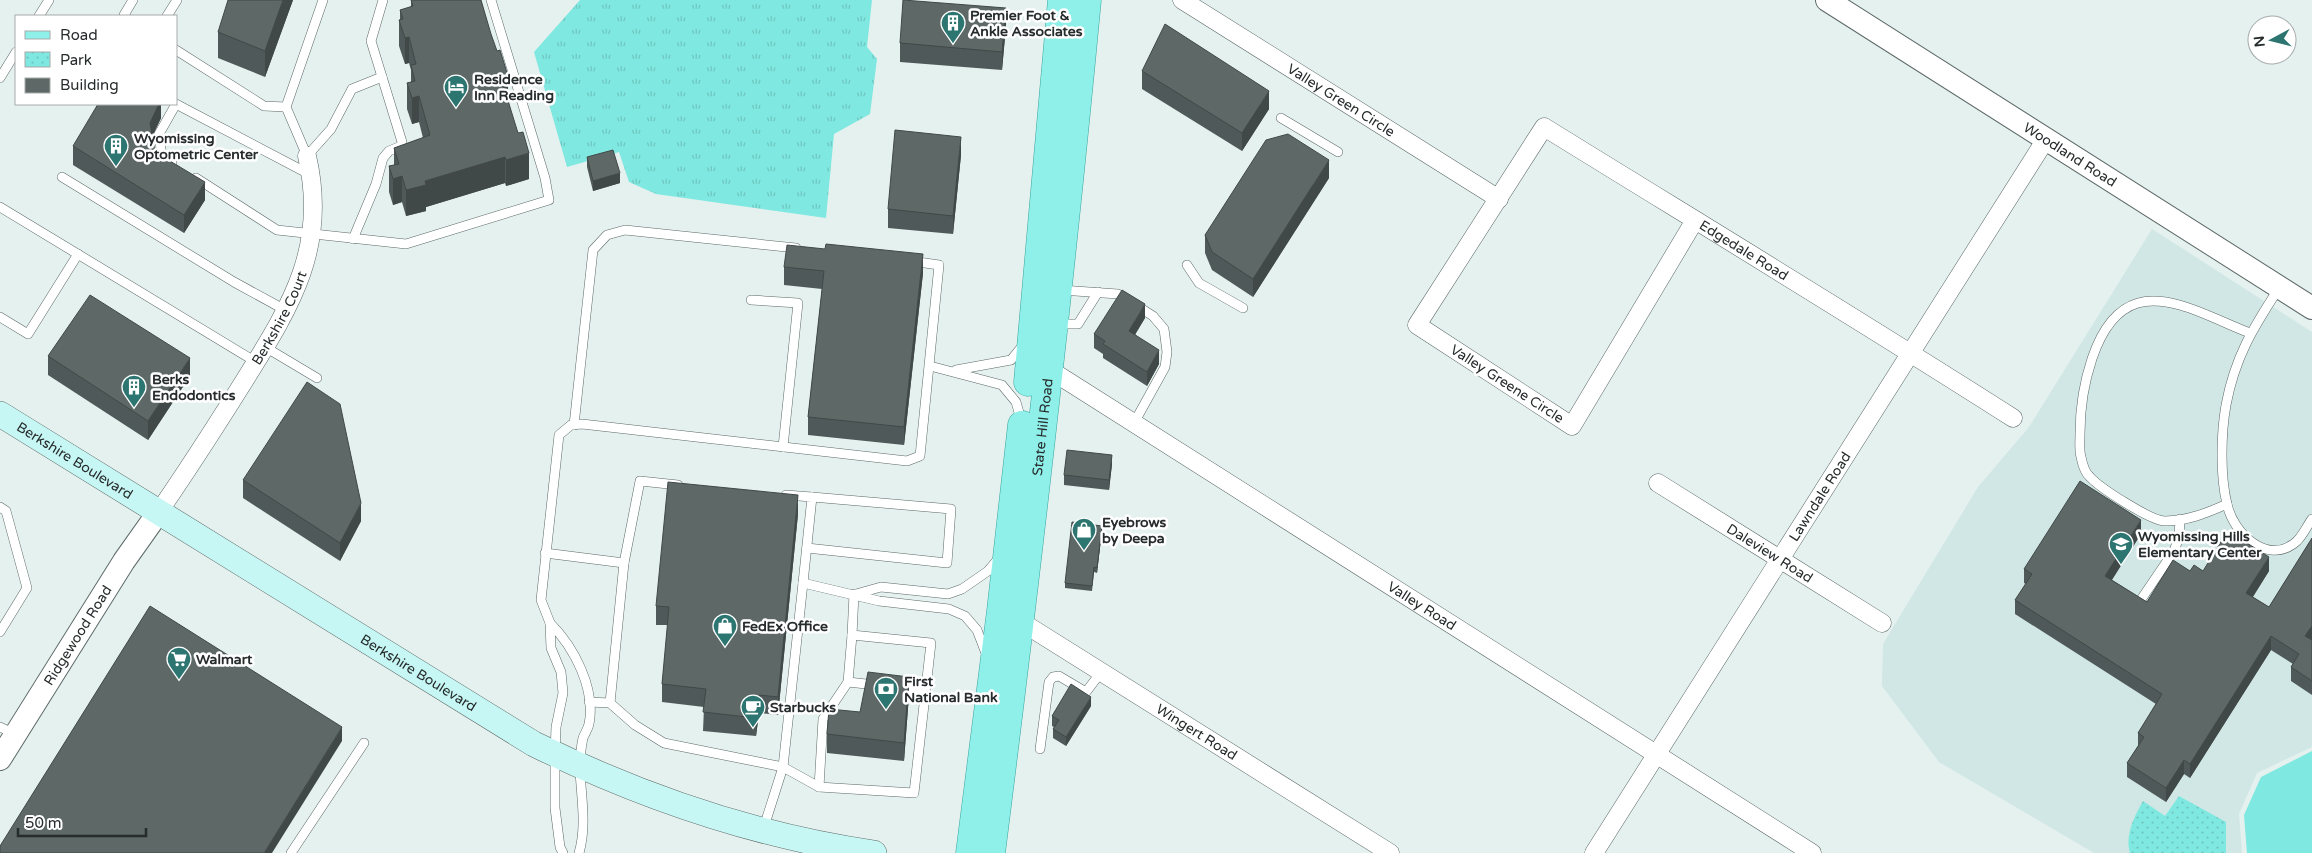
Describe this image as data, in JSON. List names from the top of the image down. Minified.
{"streets":{"main road":["State Hill Road","Berkshire Boulevard"],"street":["Valley Green Circle","Woodland Road","Edgedale Road","Berkshire Court","Valley Greene Circle","Lawndale Road","Daleview Road","Valley Road","Ridgewood Road","Wingert Road"]},"crossings":[["Valley Green Circle","Edgedale Road"],["Valley Green Circle","Valley Greene Circle"],["Woodland Road","Lawndale Road"],["Edgedale Road","Valley Greene Circle"],["Edgedale Road","Lawndale Road"],["Berkshire Court","Berkshire Boulevard"],["Berkshire Court","Ridgewood Road"],["State Hill Road","Valley Road"],["State Hill Road","Wingert Road"],["Berkshire Boulevard","Ridgewood Road"],["Lawndale Road","Daleview Road"],["Lawndale Road","Valley Road"]],"places":{"building":["Premier Foot & Ankle Associates","Wyomissing Optometric Center","Berks Endodontics"],"hotel":["Residence Inn Reading"],"shop":["Eyebrows by Deepa","FedEx Office"],"school or university":["Wyomissing Hills Elementary Center"],"supermarket":["Walmart"],"bank":["First National Bank"],"cafe":["Starbucks"]},"legend":["Road","Park","Building"],"scale_bar":"50 m","north":"left"}
